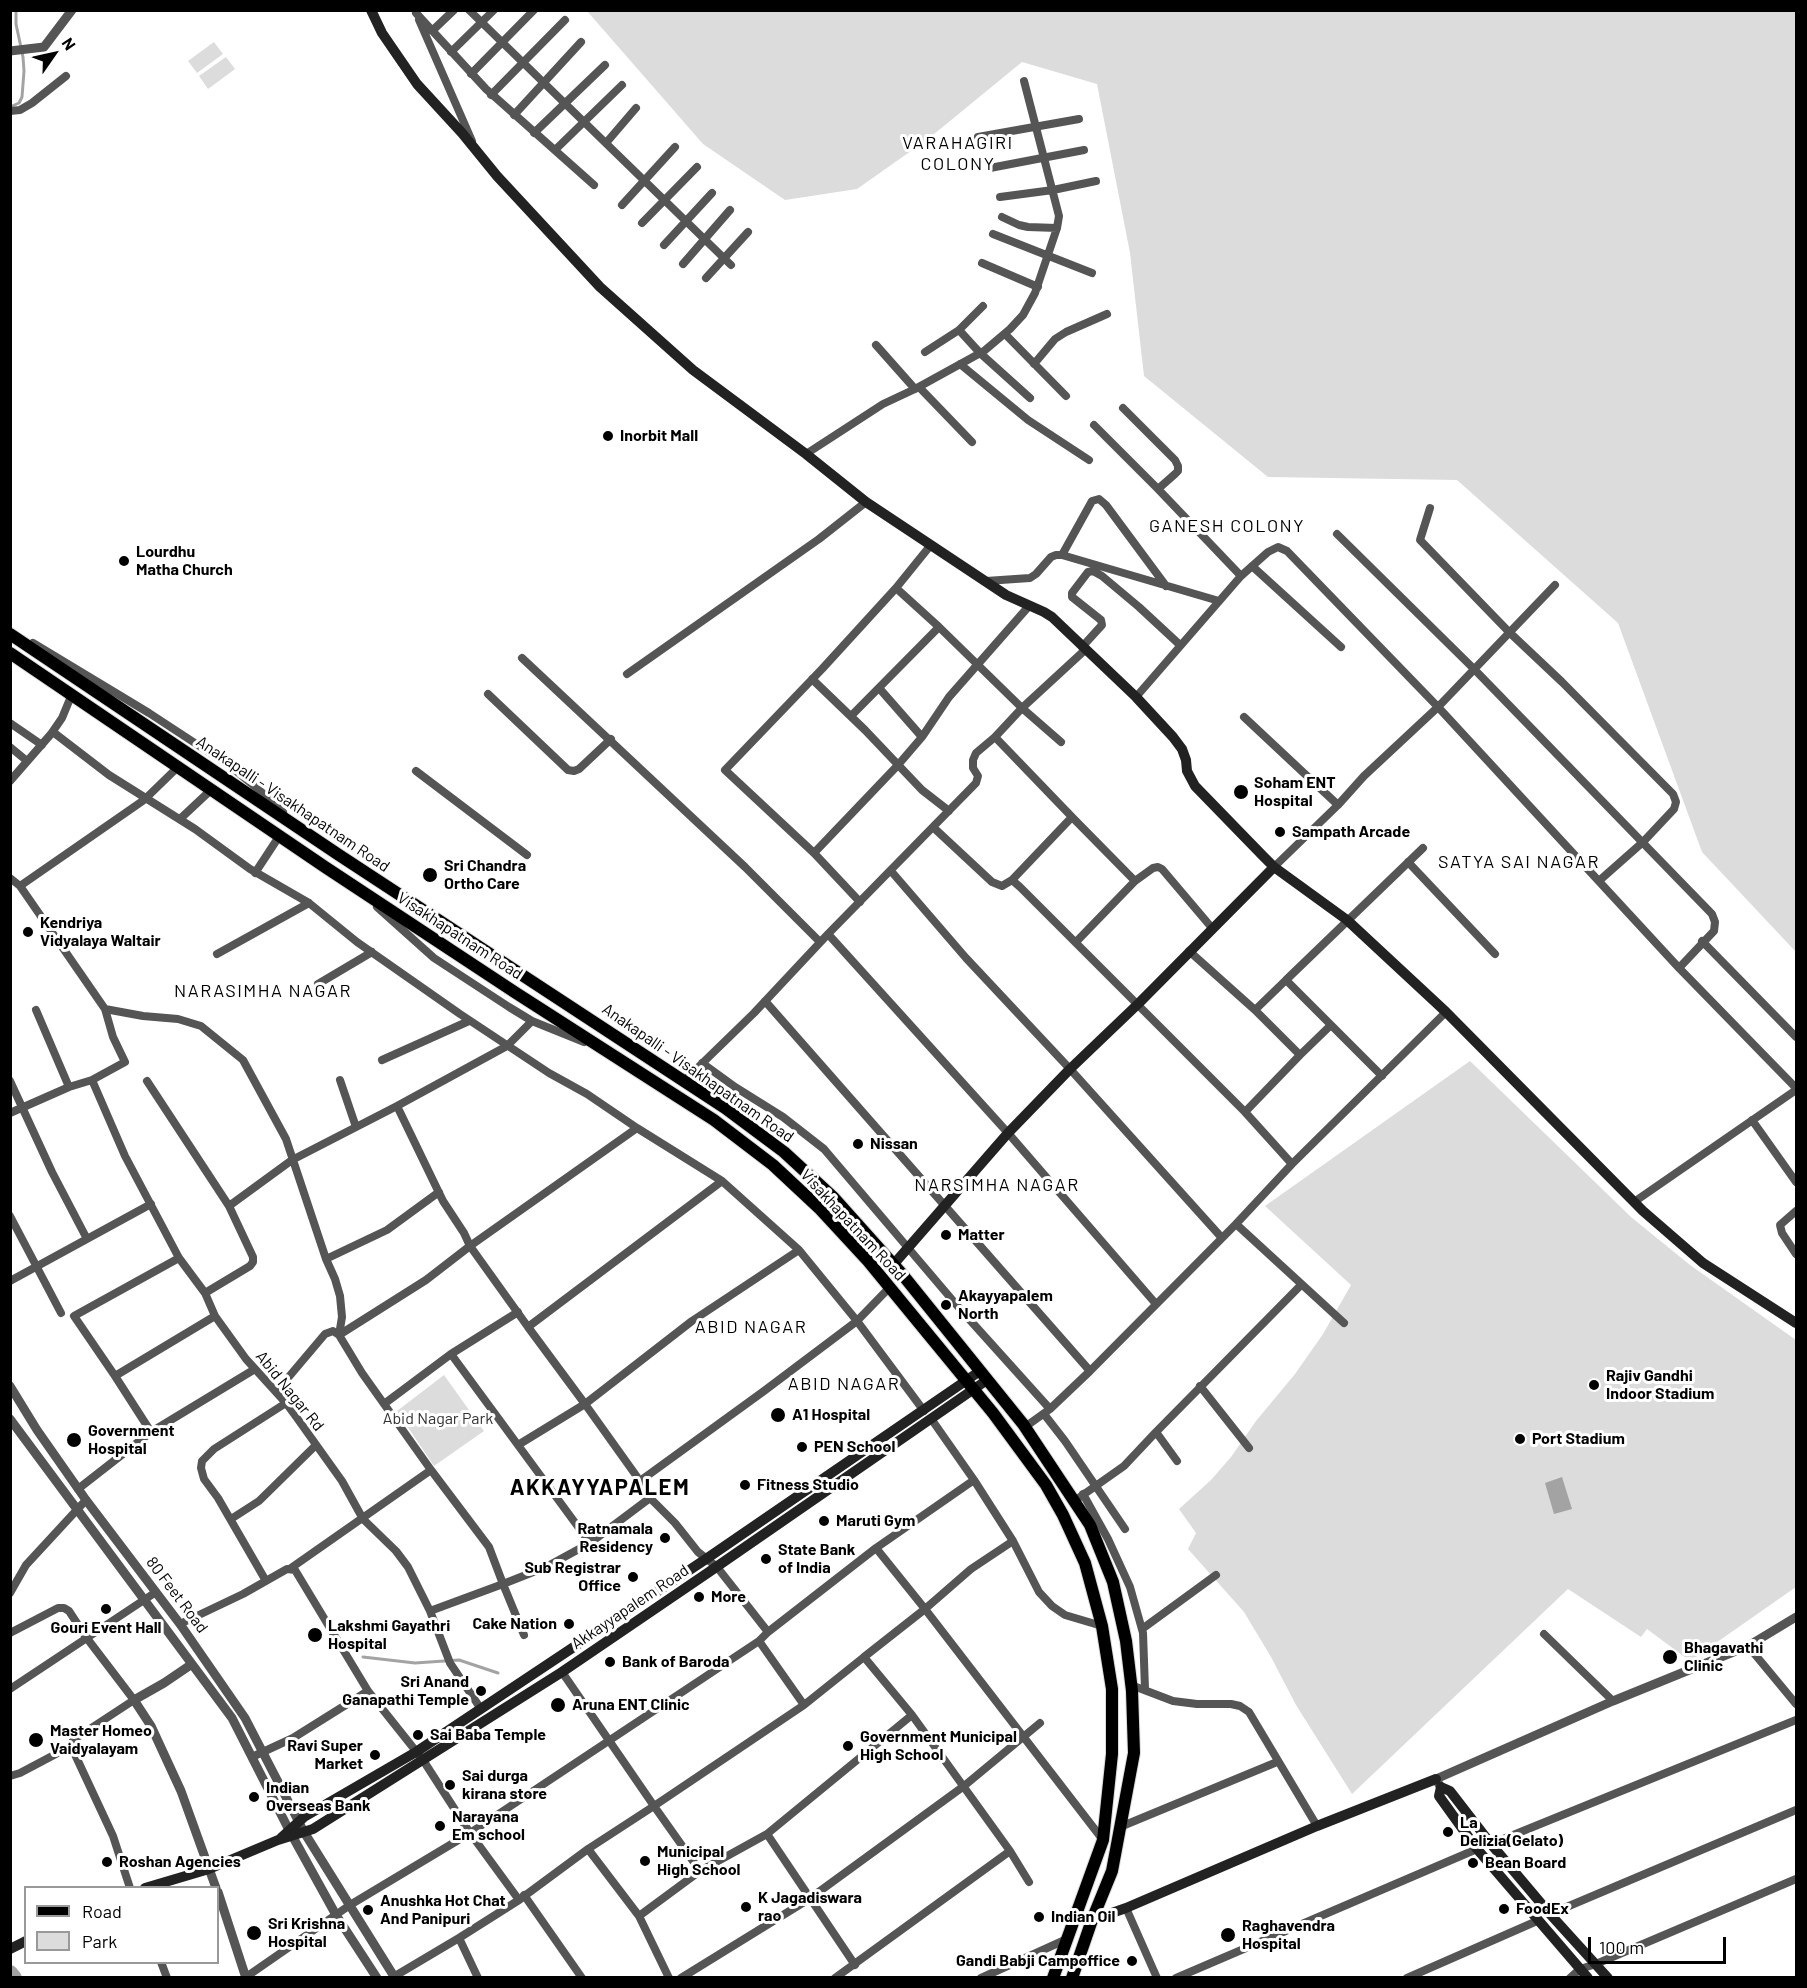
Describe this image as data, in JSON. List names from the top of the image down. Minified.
{"streets":{"main road":["Anakapalli - Visakhapatnam Road","Visakhapatnam Road","Akkayyapalem Road"],"street":["Abid Nagar Rd","80 Feet Road"]},"crossings":[["Anakapalli - Visakhapatnam Road","Akkayyapalem Road"],["Visakhapatnam Road","Akkayyapalem Road"],["80 Feet Road","Akkayyapalem Road"]],"districts":["VARAHAGIRI COLONY","GANESH COLONY","SATYA SAI NAGAR","NARASIMHA NAGAR","NARSIMHA NAGAR","ABID NAGAR","ABID NAGAR","AKKAYYAPALEM"],"parks":["Abid Nagar Park"],"places":["Inorbit Mall","Lourdhu Matha Church","Soham ENT Hospital","Sampath Arcade","Sri Chandra Ortho Care","Kendriya Vidyalaya Waltair","Nissan","Matter","Akayyapalem North","Rajiv Gandhi Indoor Stadium","A1 Hospital","Port Stadium","Government Hospital","PEN School","Fitness Studio","Maruti Gym","Ratnamala Residency","State Bank of India","Sub Registrar Office","More","Gouri Event Hall","Cake Nation","Lakshmi Gayathri Hospital","Bhagavathi Clinic","Bank of Baroda","Sri Anand Ganapathi Temple","Aruna ENT Clinic","Sai Baba Temple","Master Homeo Vaidyalayam","Government Municipal High School","Ravi Super Market","Sai durga kirana store","Indian Overseas Bank","Narayana Em school","La Delizia(Gelato)","Municipal High School","Roshan Agencies","Bean Board","K Jagadiswara rao","FoodEx","Anushka Hot Chat And Panipuri","Indian Oil","Sri Krishna Hospital","Raghavendra Hospital","Gandi Babji Campoffice"],"legend":["Road","Park"],"scale_bar":"100 m","north":"top right"}
